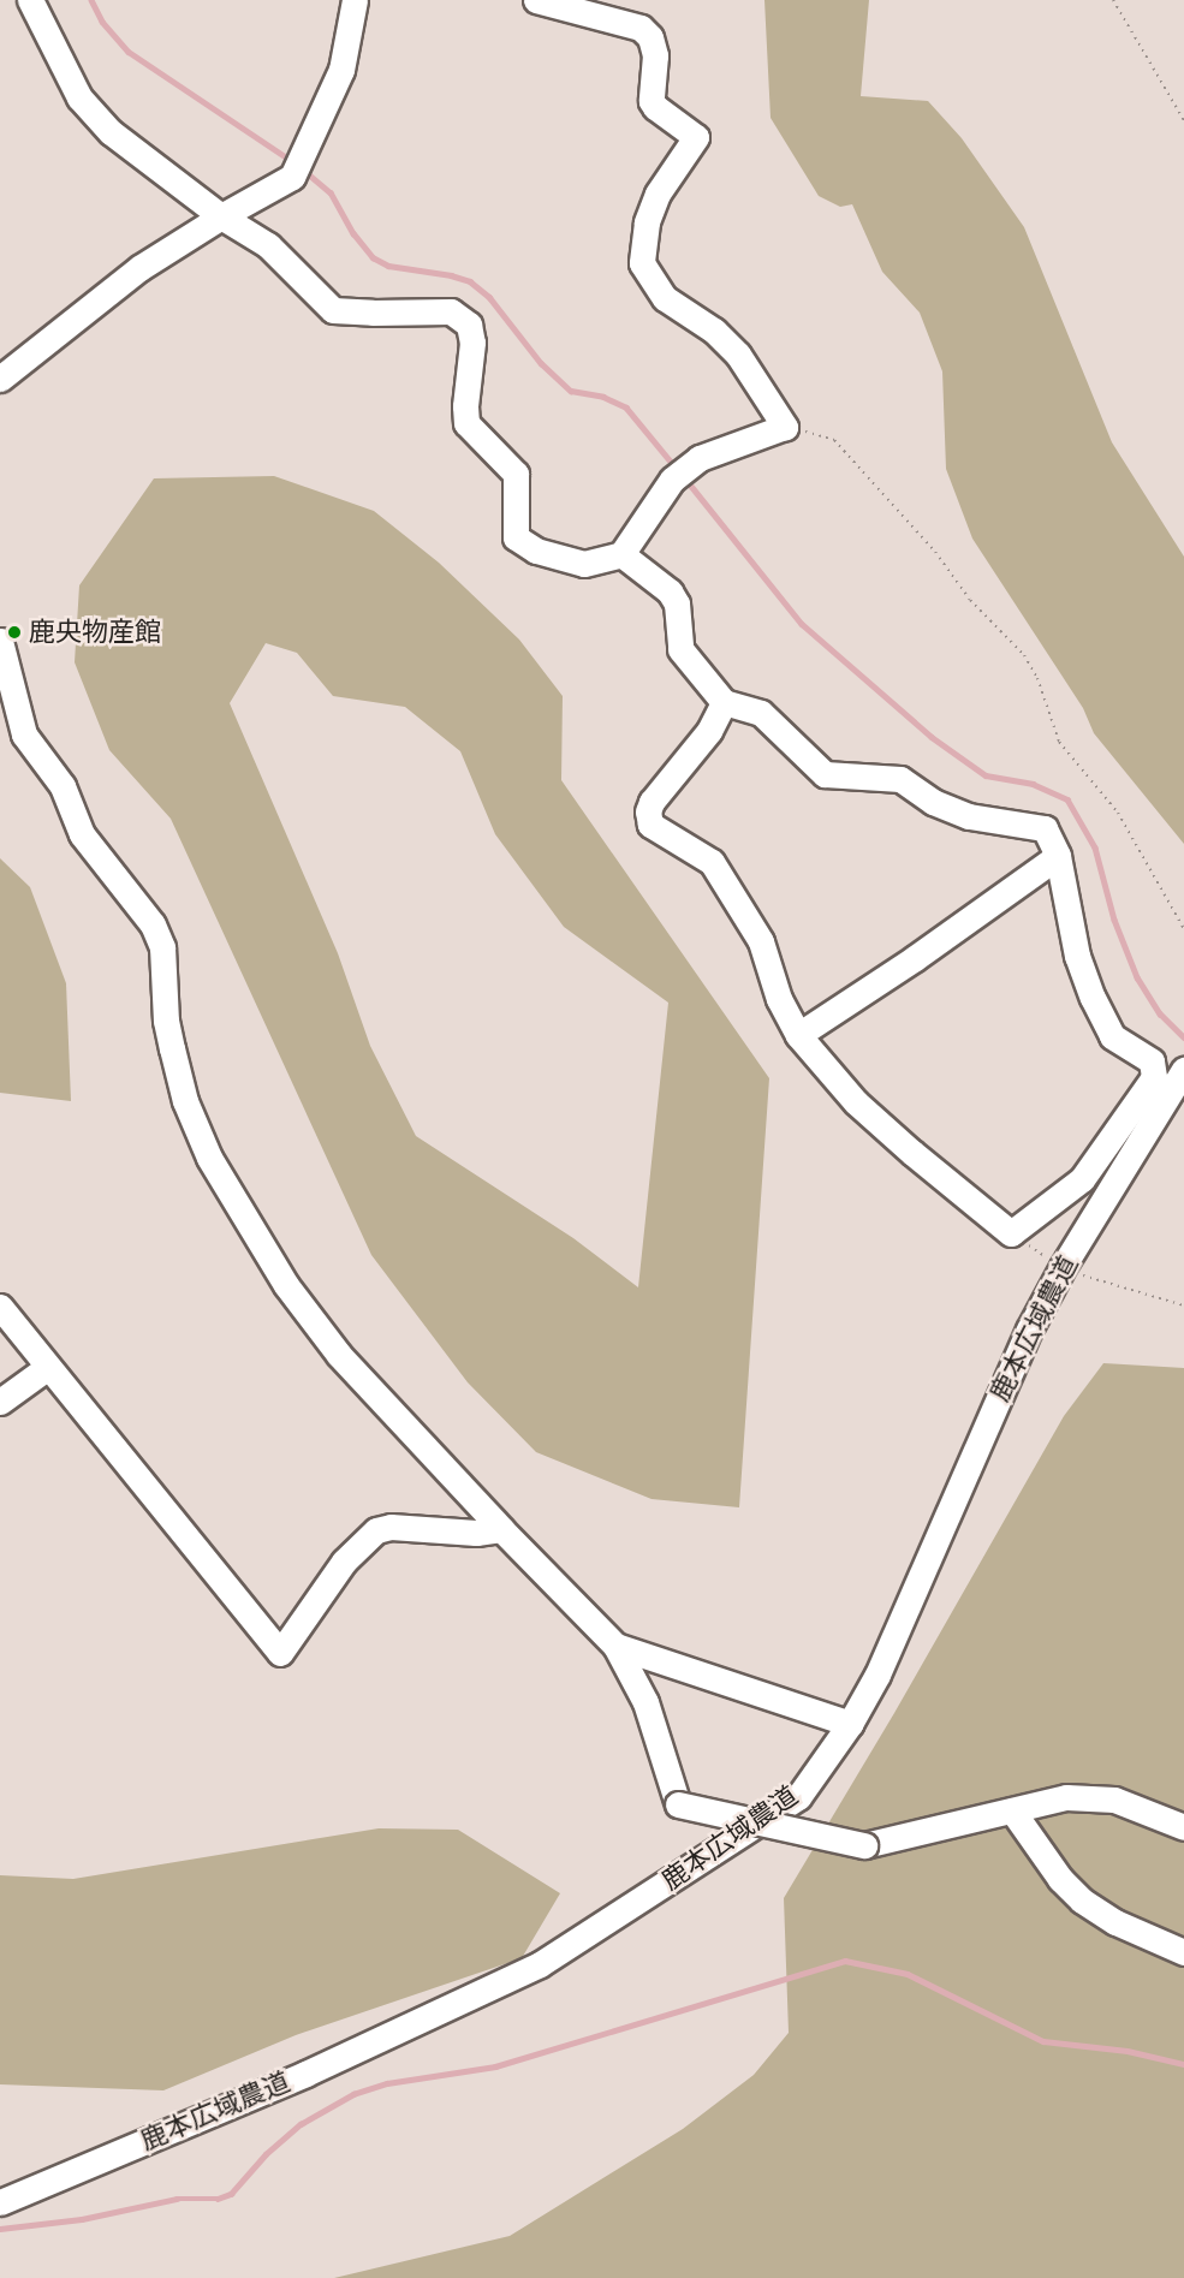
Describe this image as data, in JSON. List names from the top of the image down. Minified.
{"streets":{"street":["鹿本広域農道"]},"places":["鹿央物産館"]}
